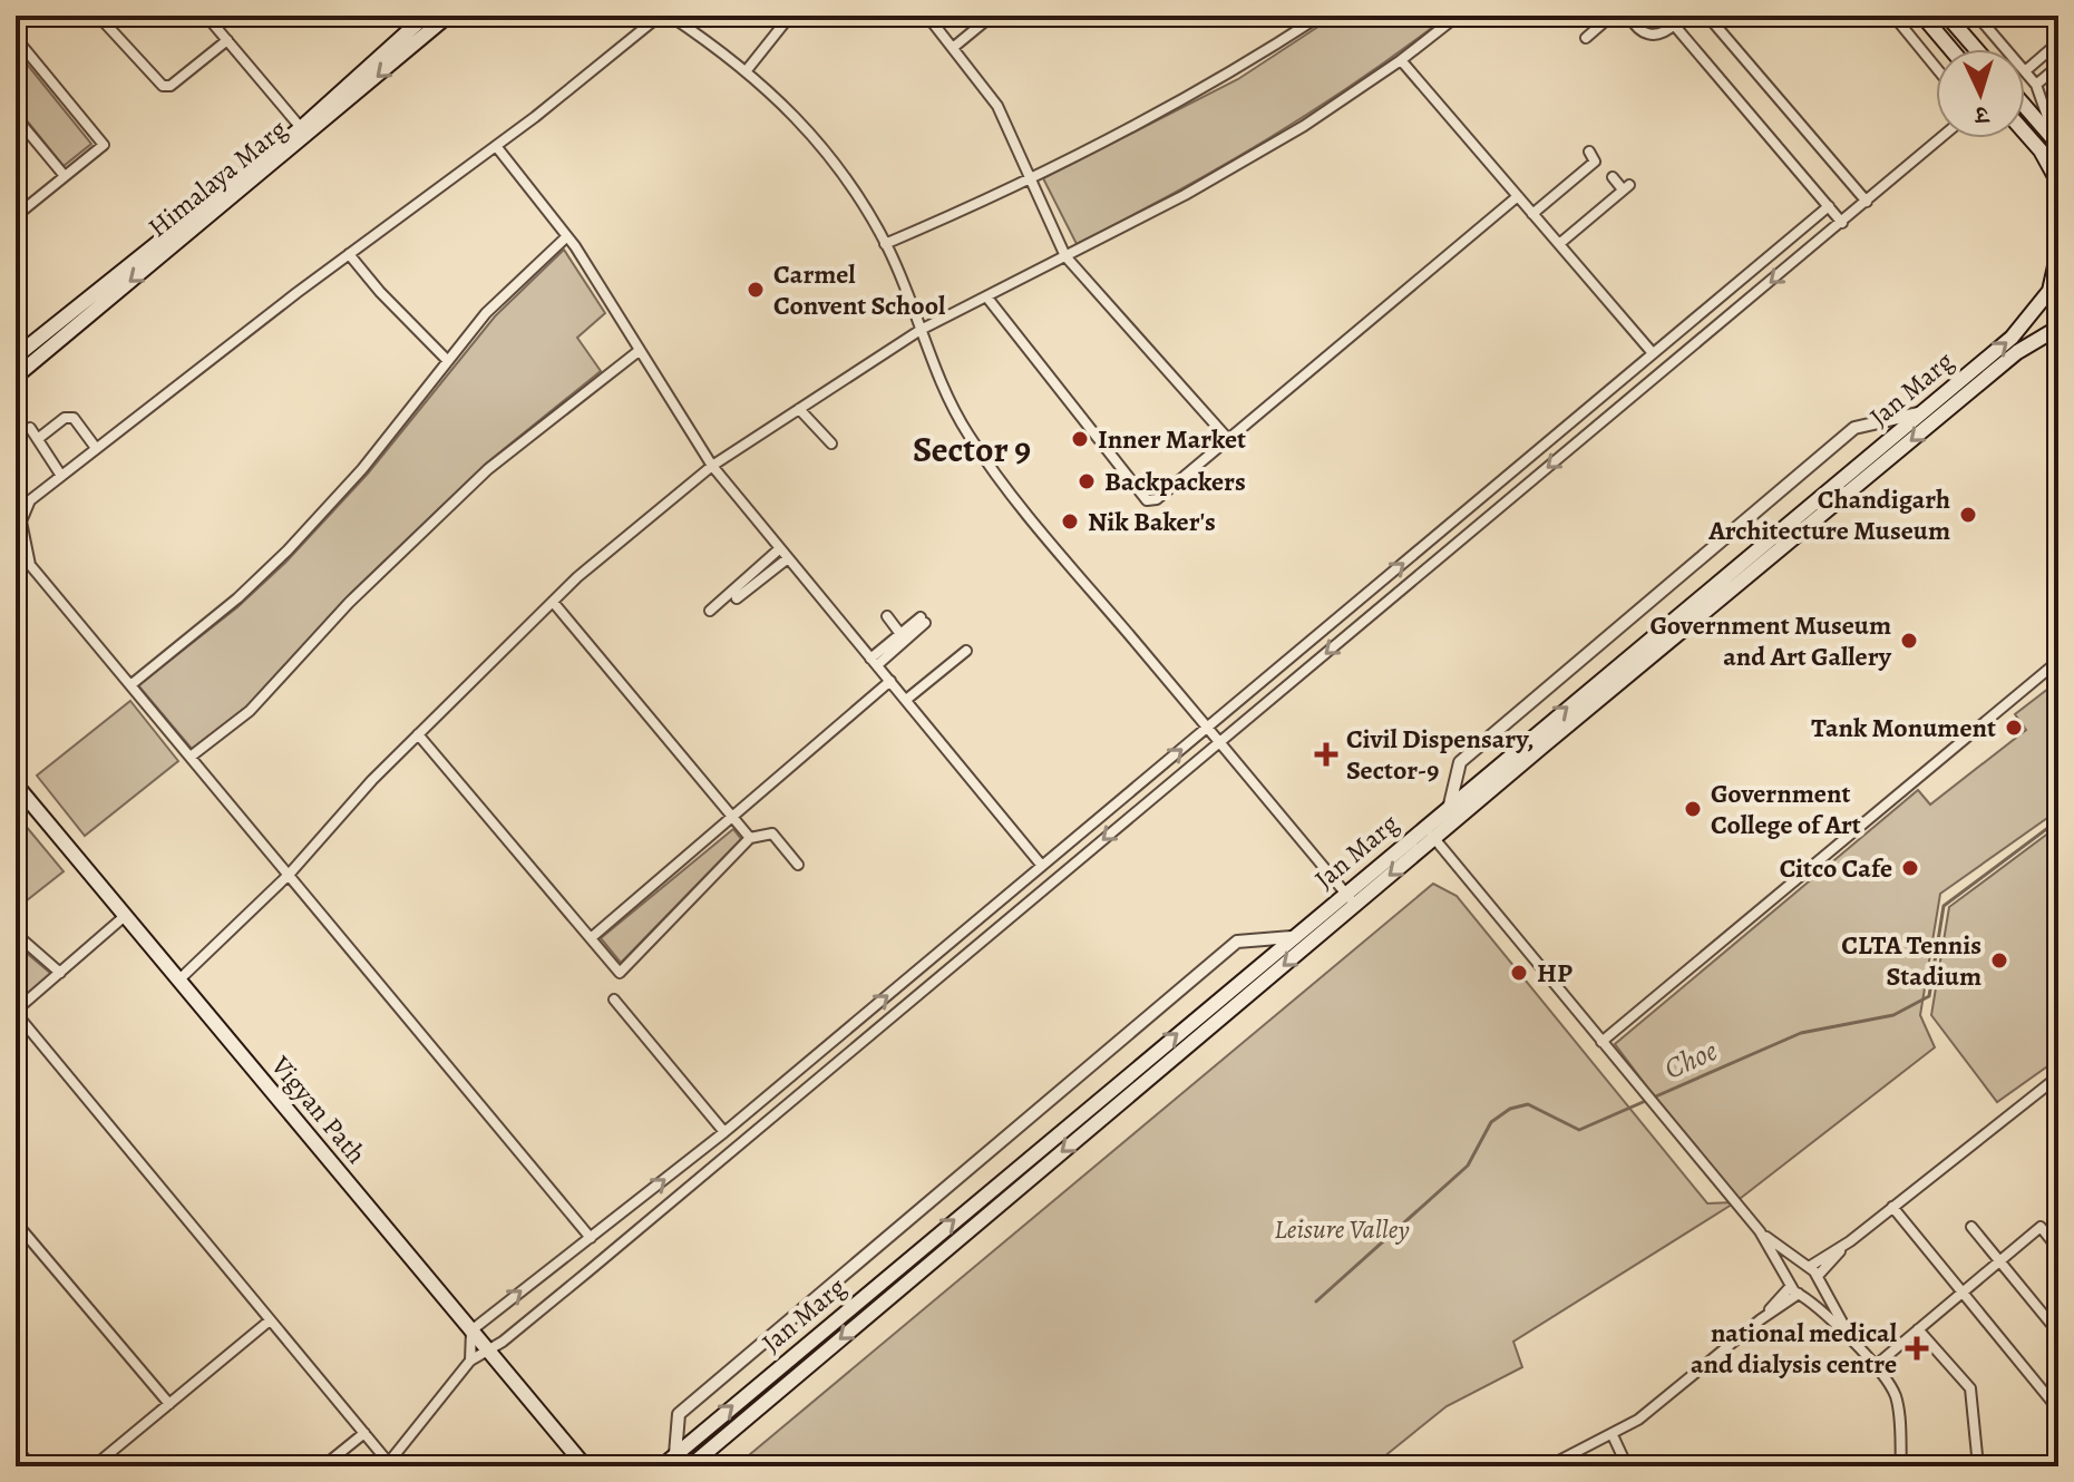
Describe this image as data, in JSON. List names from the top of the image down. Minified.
{"streets":{"main road":["Himalaya Marg","Jan Marg","Vigyan Path"]},"districts":["Sector 9"],"water":["Choe"],"parks":["Leisure Valley"],"places":{"other":["Carmel Convent School","Inner Market","Backpackers","Chandigarh Architecture Museum","Nik Baker's","Government Museum and Art Gallery","Tank Monument","Government College of Art","Citco Cafe","CLTA Tennis Stadium","HP"],"health":["Civil Dispensary, Sector-9","national medical and dialysis centre"]},"north":"bottom"}
